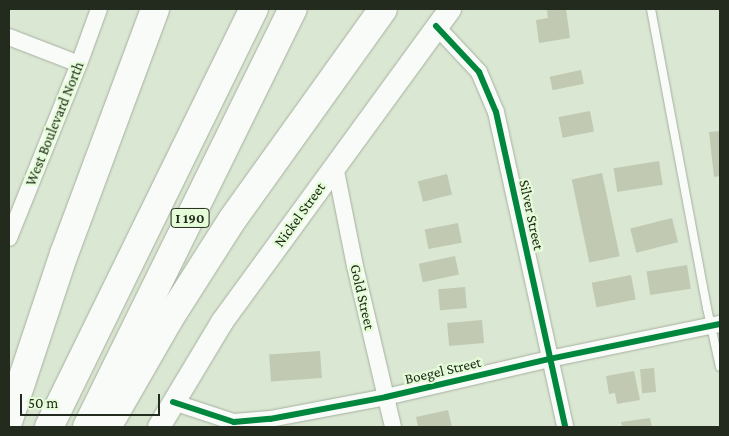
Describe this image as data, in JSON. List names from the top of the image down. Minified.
{"streets":{"highway":["I 190"],"main road":["Nickel Street"],"street":["West Boulevard North","Silver Street","Gold Street","Boegel Street"]},"crossings":[["Nickel Street","Silver Street"],["Nickel Street","Gold Street"],["Nickel Street","Boegel Street"],["Silver Street","Boegel Street"],["Gold Street","Boegel Street"]],"scale_bar":"50 m"}
